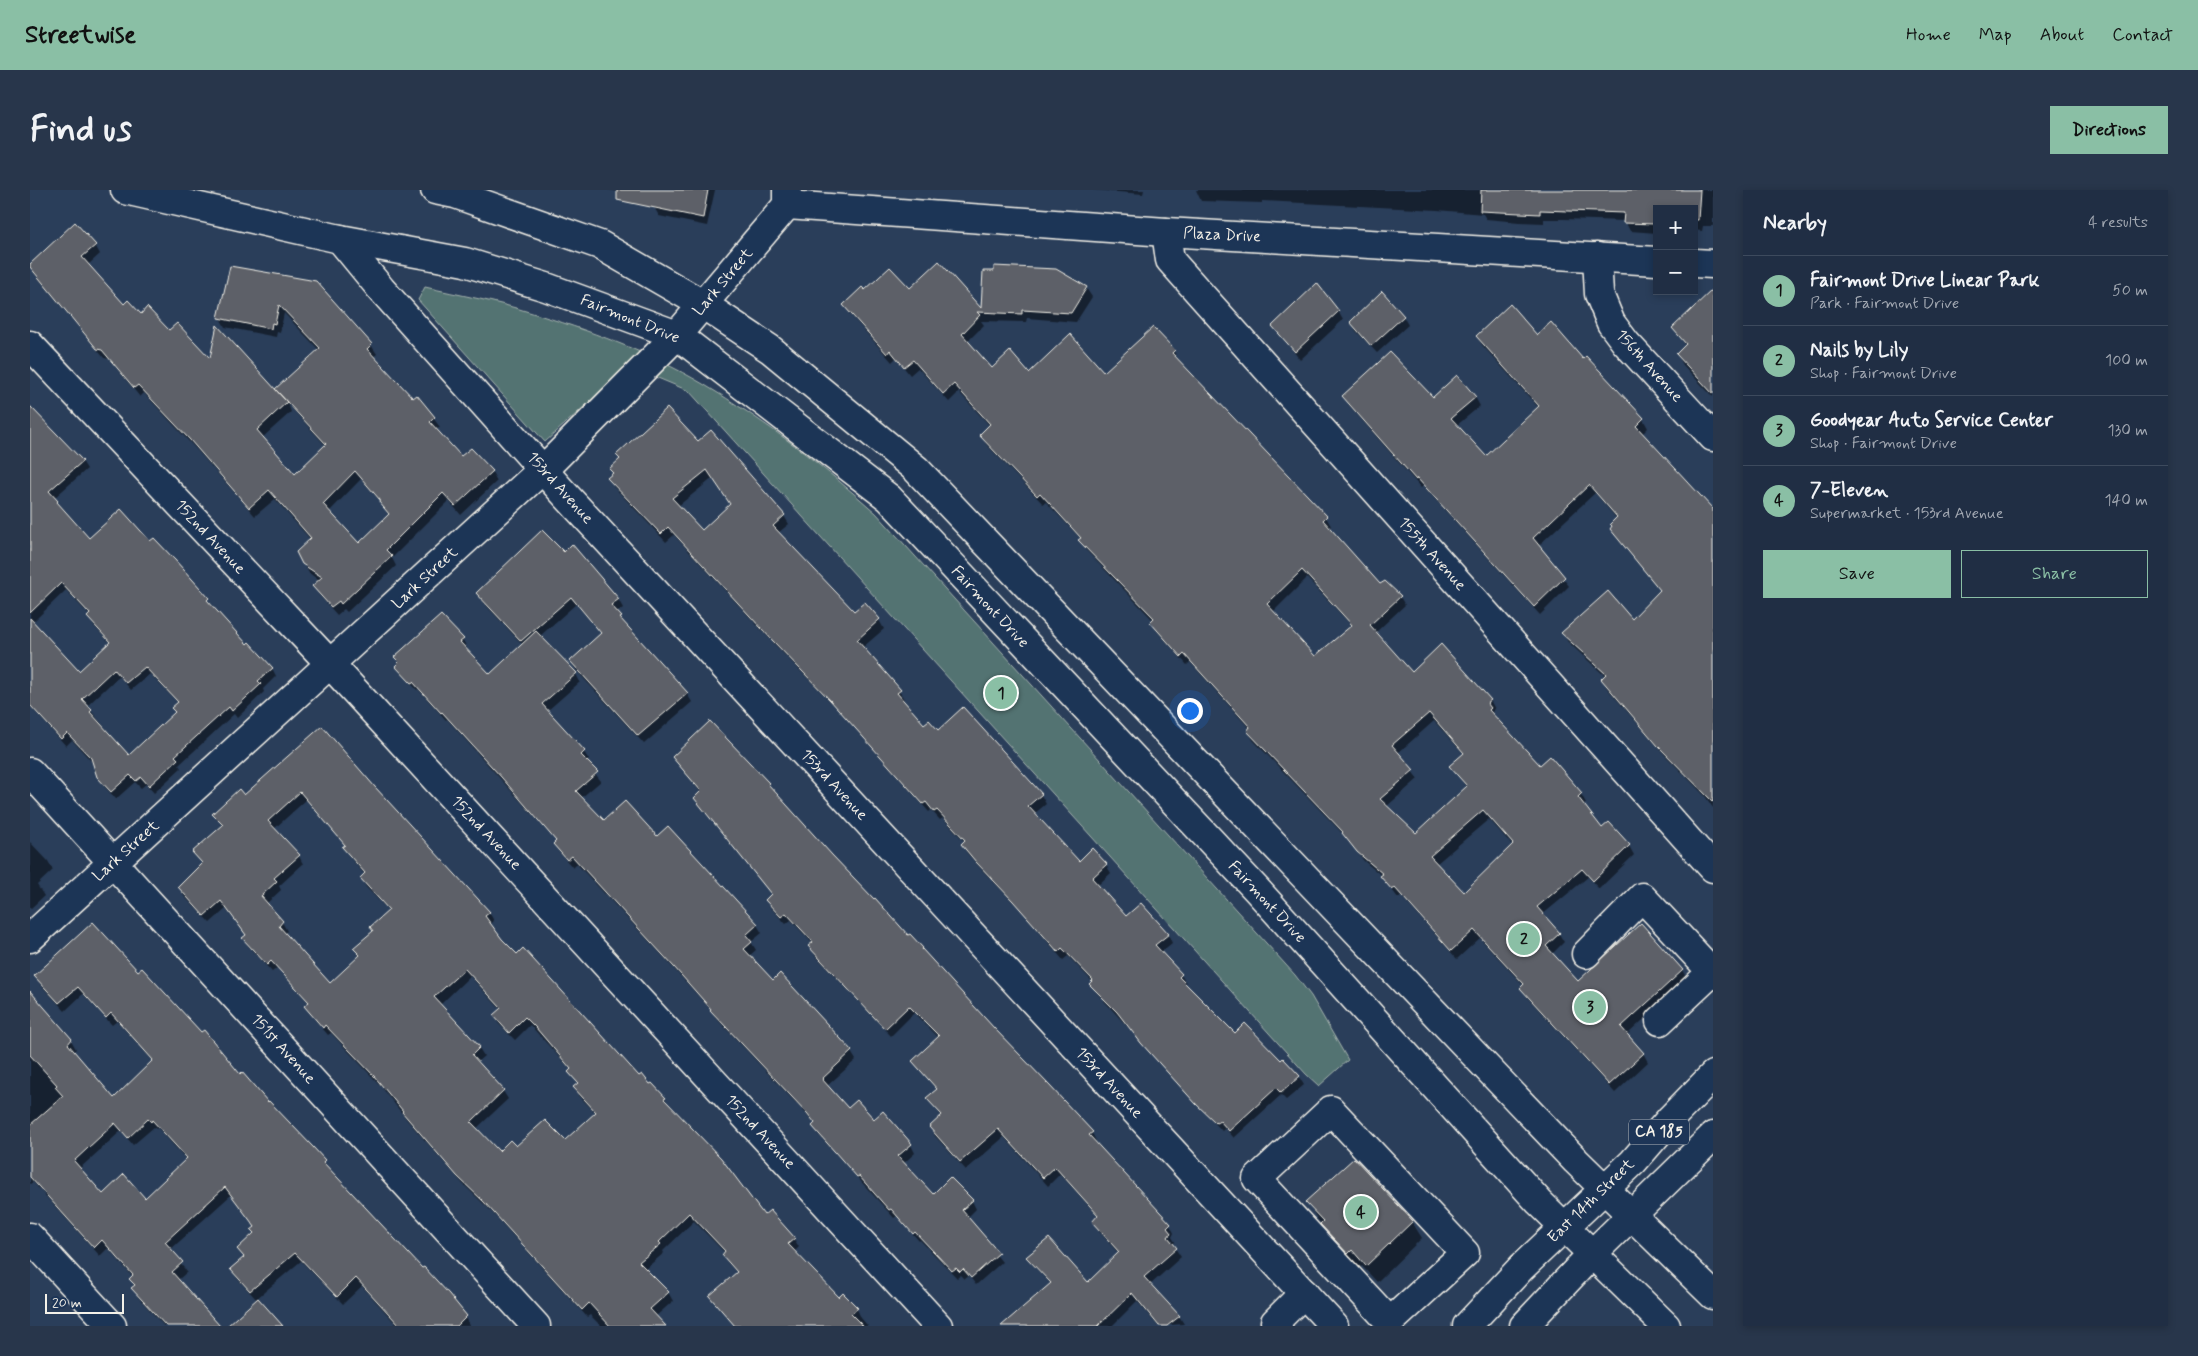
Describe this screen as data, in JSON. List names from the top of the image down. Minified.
{"streets":{"street":["Plaza Drive","Lark Street","Fairmont Drive","156th Avenue","153rd Avenue","152nd Avenue","155th Avenue","151st Avenue","CA 185","East 14th Street"]},"crossings":[["Plaza Drive","Lark Street"],["Plaza Drive","156th Avenue"],["Plaza Drive","155th Avenue"],["Lark Street","Fairmont Drive"],["Lark Street","153rd Avenue"],["Lark Street","152nd Avenue"],["Lark Street","151st Avenue"],["Fairmont Drive","153rd Avenue"],["Fairmont Drive","CA 185"],["Fairmont Drive","East 14th Street"]],"scale_bar":"20 m","page":{"header":"Streetwise","nav":["Home","Map","About","Contact"],"buttons":["Directions",["Save","Share"]],"title":"Find us","heading":["Nearby","4 results"],"map_buttons":["+","−"],"list":[{"mark":"1","name":"Fairmont Drive Linear Park","note":"Park · Fairmont Drive","value":"50 m"},{"mark":"2","name":"Nails by Lily","note":"Shop · Fairmont Drive","value":"100 m"},{"mark":"3","name":"Goodyear Auto Service Center","note":"Shop · Fairmont Drive","value":"130 m"},{"mark":"4","name":"7-Eleven","note":"Supermarket · 153rd Avenue","value":"140 m"}],"pins":["1","2","3","4"],"scale":"20 m"}}
